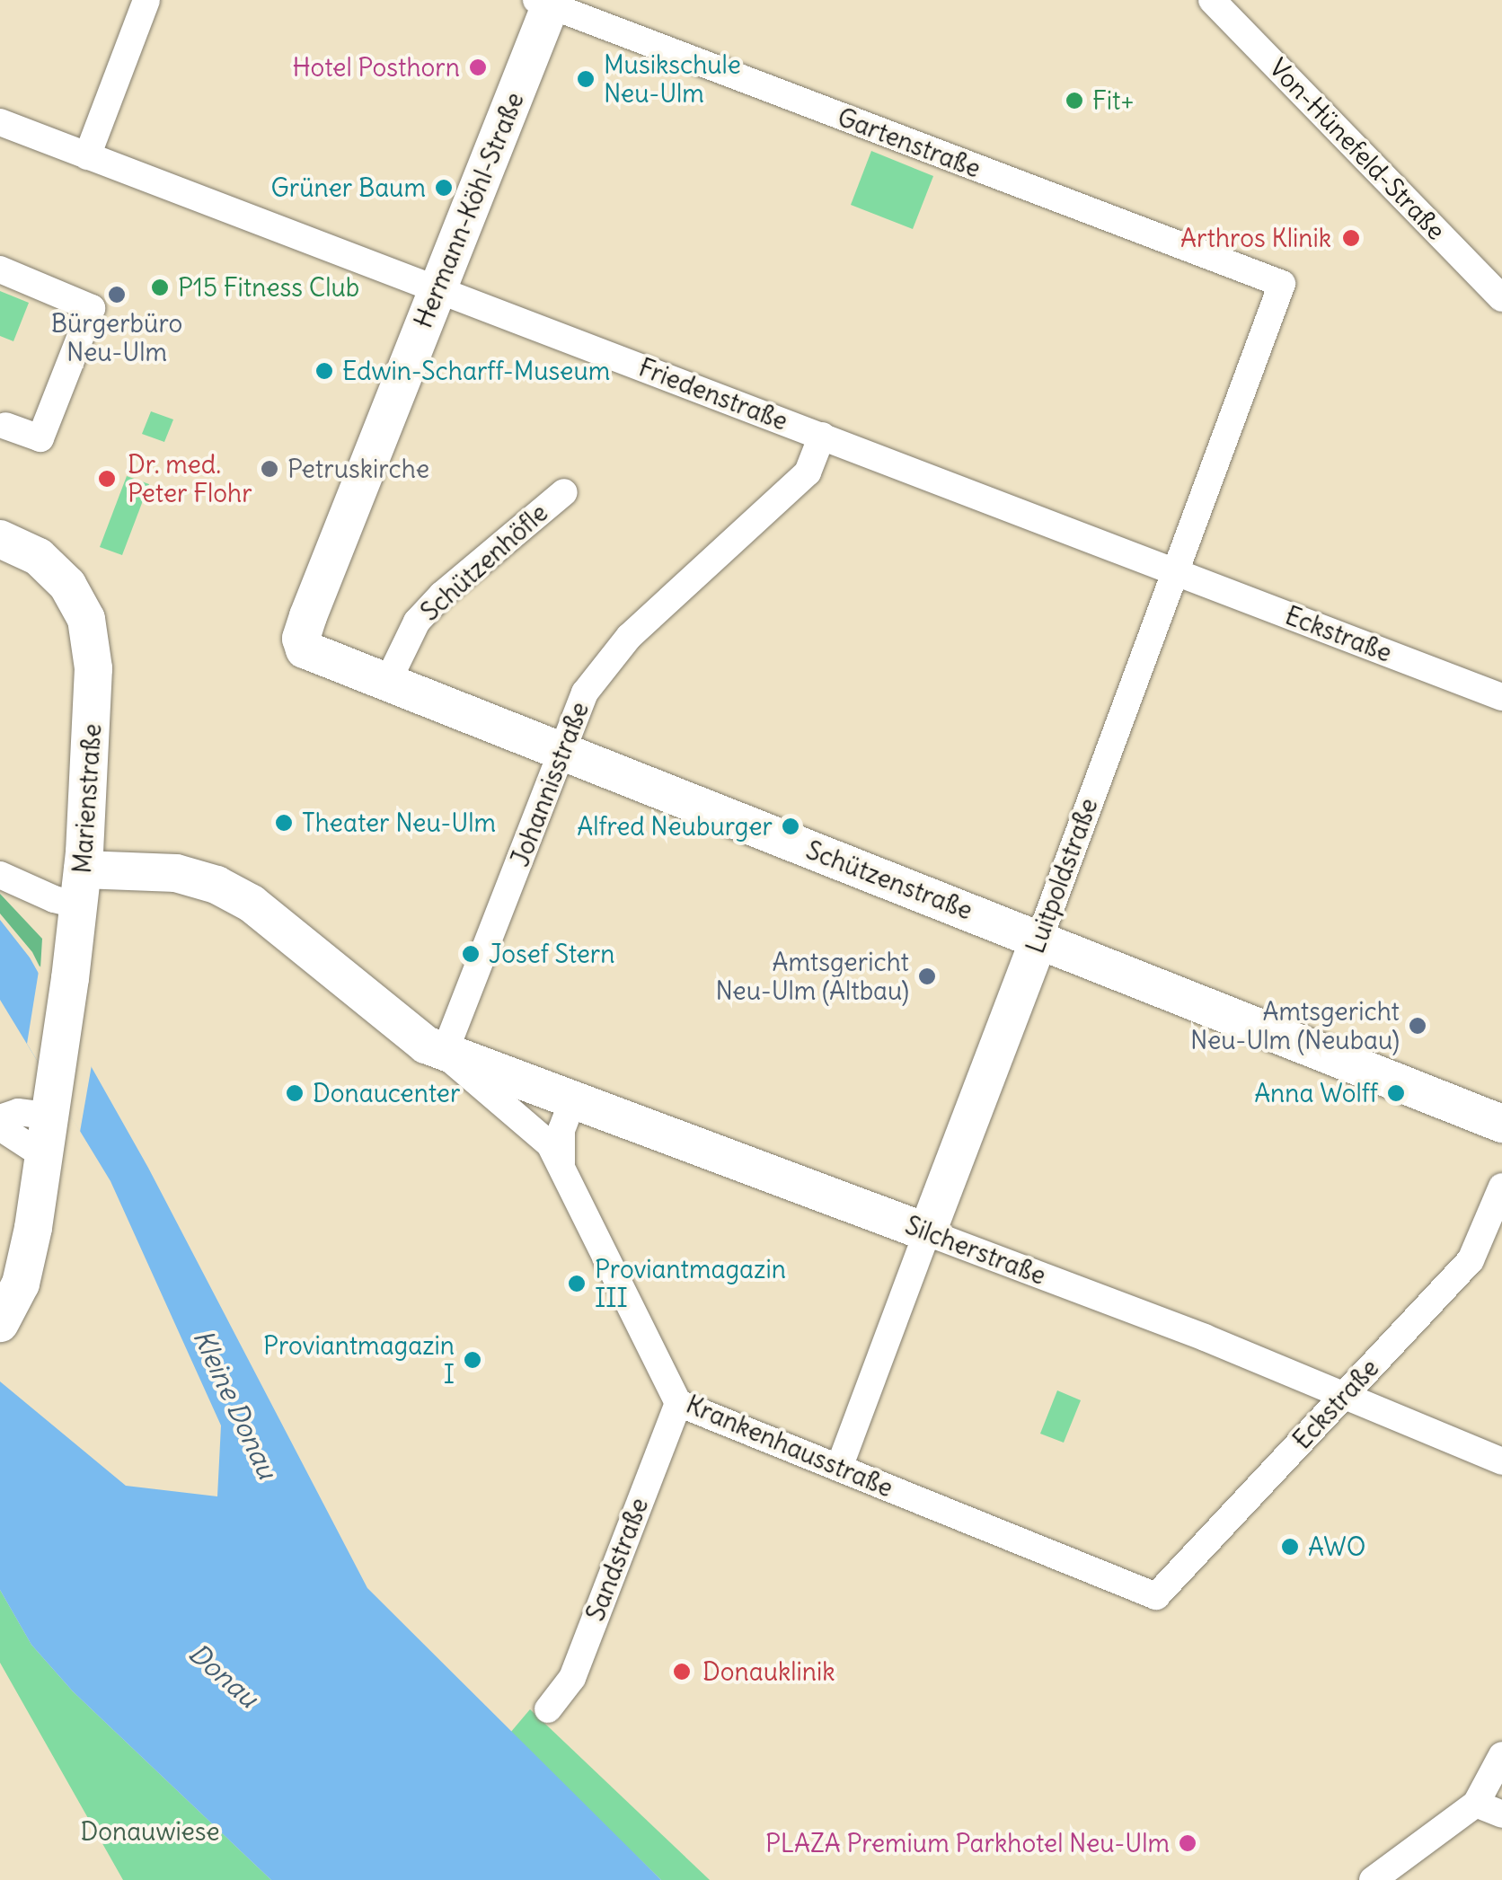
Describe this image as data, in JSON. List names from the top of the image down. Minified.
{"streets":{"street":["Gartenstraße","Von-Hünefeld-Straße","Hermann-Köhl-Straße","Friedenstraße","Schützenhöfle","Eckstraße","Johannisstraße","Marienstraße","Luitpoldstraße","Schützenstraße","Silcherstraße","Krankenhausstraße","Sandstraße"]},"crossings":[["Gartenstraße","Hermann-Köhl-Straße"],["Gartenstraße","Luitpoldstraße"],["Hermann-Köhl-Straße","Friedenstraße"],["Hermann-Köhl-Straße","Schützenstraße"],["Friedenstraße","Eckstraße"],["Friedenstraße","Johannisstraße"],["Friedenstraße","Luitpoldstraße"],["Schützenhöfle","Schützenstraße"],["Eckstraße","Luitpoldstraße"],["Eckstraße","Silcherstraße"],["Eckstraße","Krankenhausstraße"],["Johannisstraße","Schützenstraße"],["Johannisstraße","Silcherstraße"],["Johannisstraße","Krankenhausstraße"],["Marienstraße","Krankenhausstraße"],["Luitpoldstraße","Schützenstraße"],["Luitpoldstraße","Silcherstraße"],["Luitpoldstraße","Krankenhausstraße"],["Silcherstraße","Krankenhausstraße"],["Krankenhausstraße","Sandstraße"]],"water":["Kleine Donau","Donau"],"parks":["Donauwiese"],"places":["Hotel Posthorn","Musikschule Neu-Ulm","Fit+","Grüner Baum","Arthros Klinik","P15 Fitness Club","Bürgerbüro Neu-Ulm","Edwin-Scharff-Museum","Petruskirche","Dr. med. Peter Flohr","Theater Neu-Ulm","Alfred Neuburger","Josef Stern","Amtsgericht Neu-Ulm (Altbau)","Amtsgericht Neu-Ulm (Neubau)","Donaucenter","Anna Wolff","Proviantmagazin III","Proviantmagazin I","AWO","Donauklinik","PLAZA Premium Parkhotel Neu-Ulm"]}
